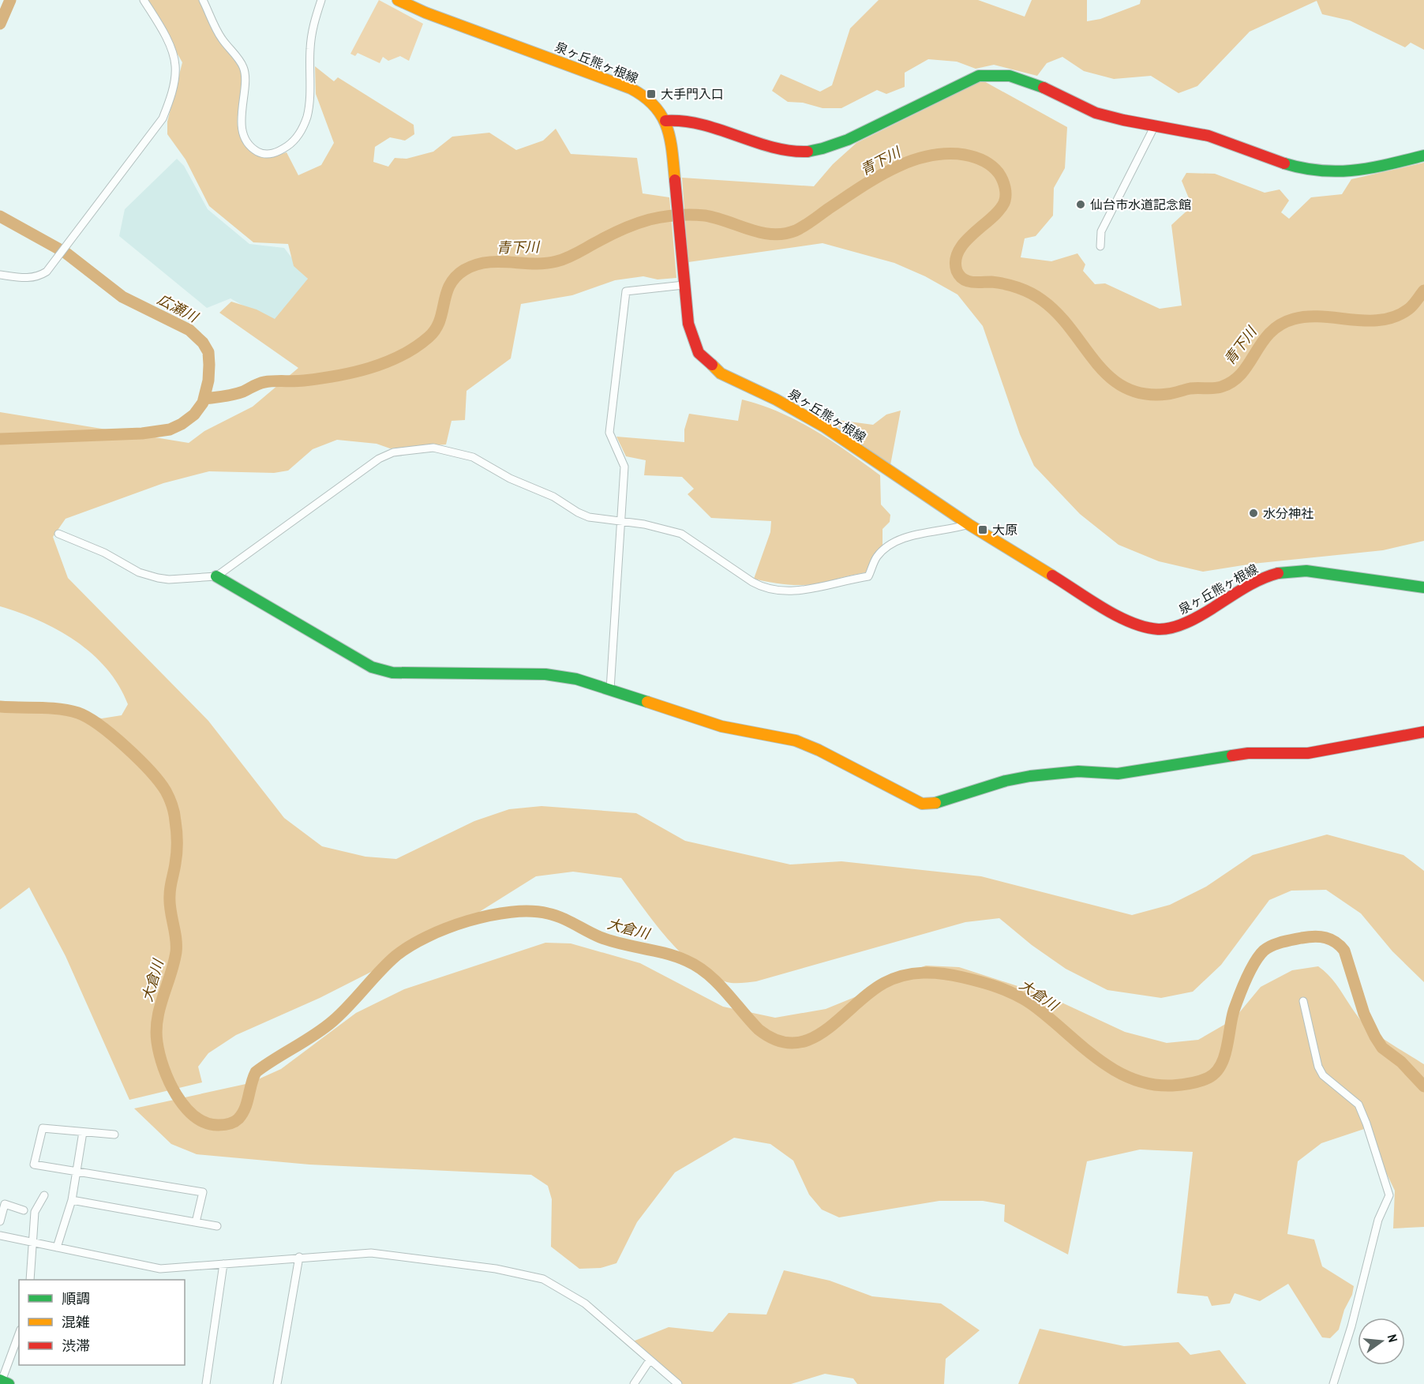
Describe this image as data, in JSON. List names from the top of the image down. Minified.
{"streets":{"street":["泉ヶ丘熊ヶ根線"]},"water":["青下川","広瀬川","大倉川"],"places":{"transit":["大手門入口","大原"],"other":["仙台市水道記念館","水分神社"]},"legend":["順調","混雑","渋滞"],"north":"right"}
